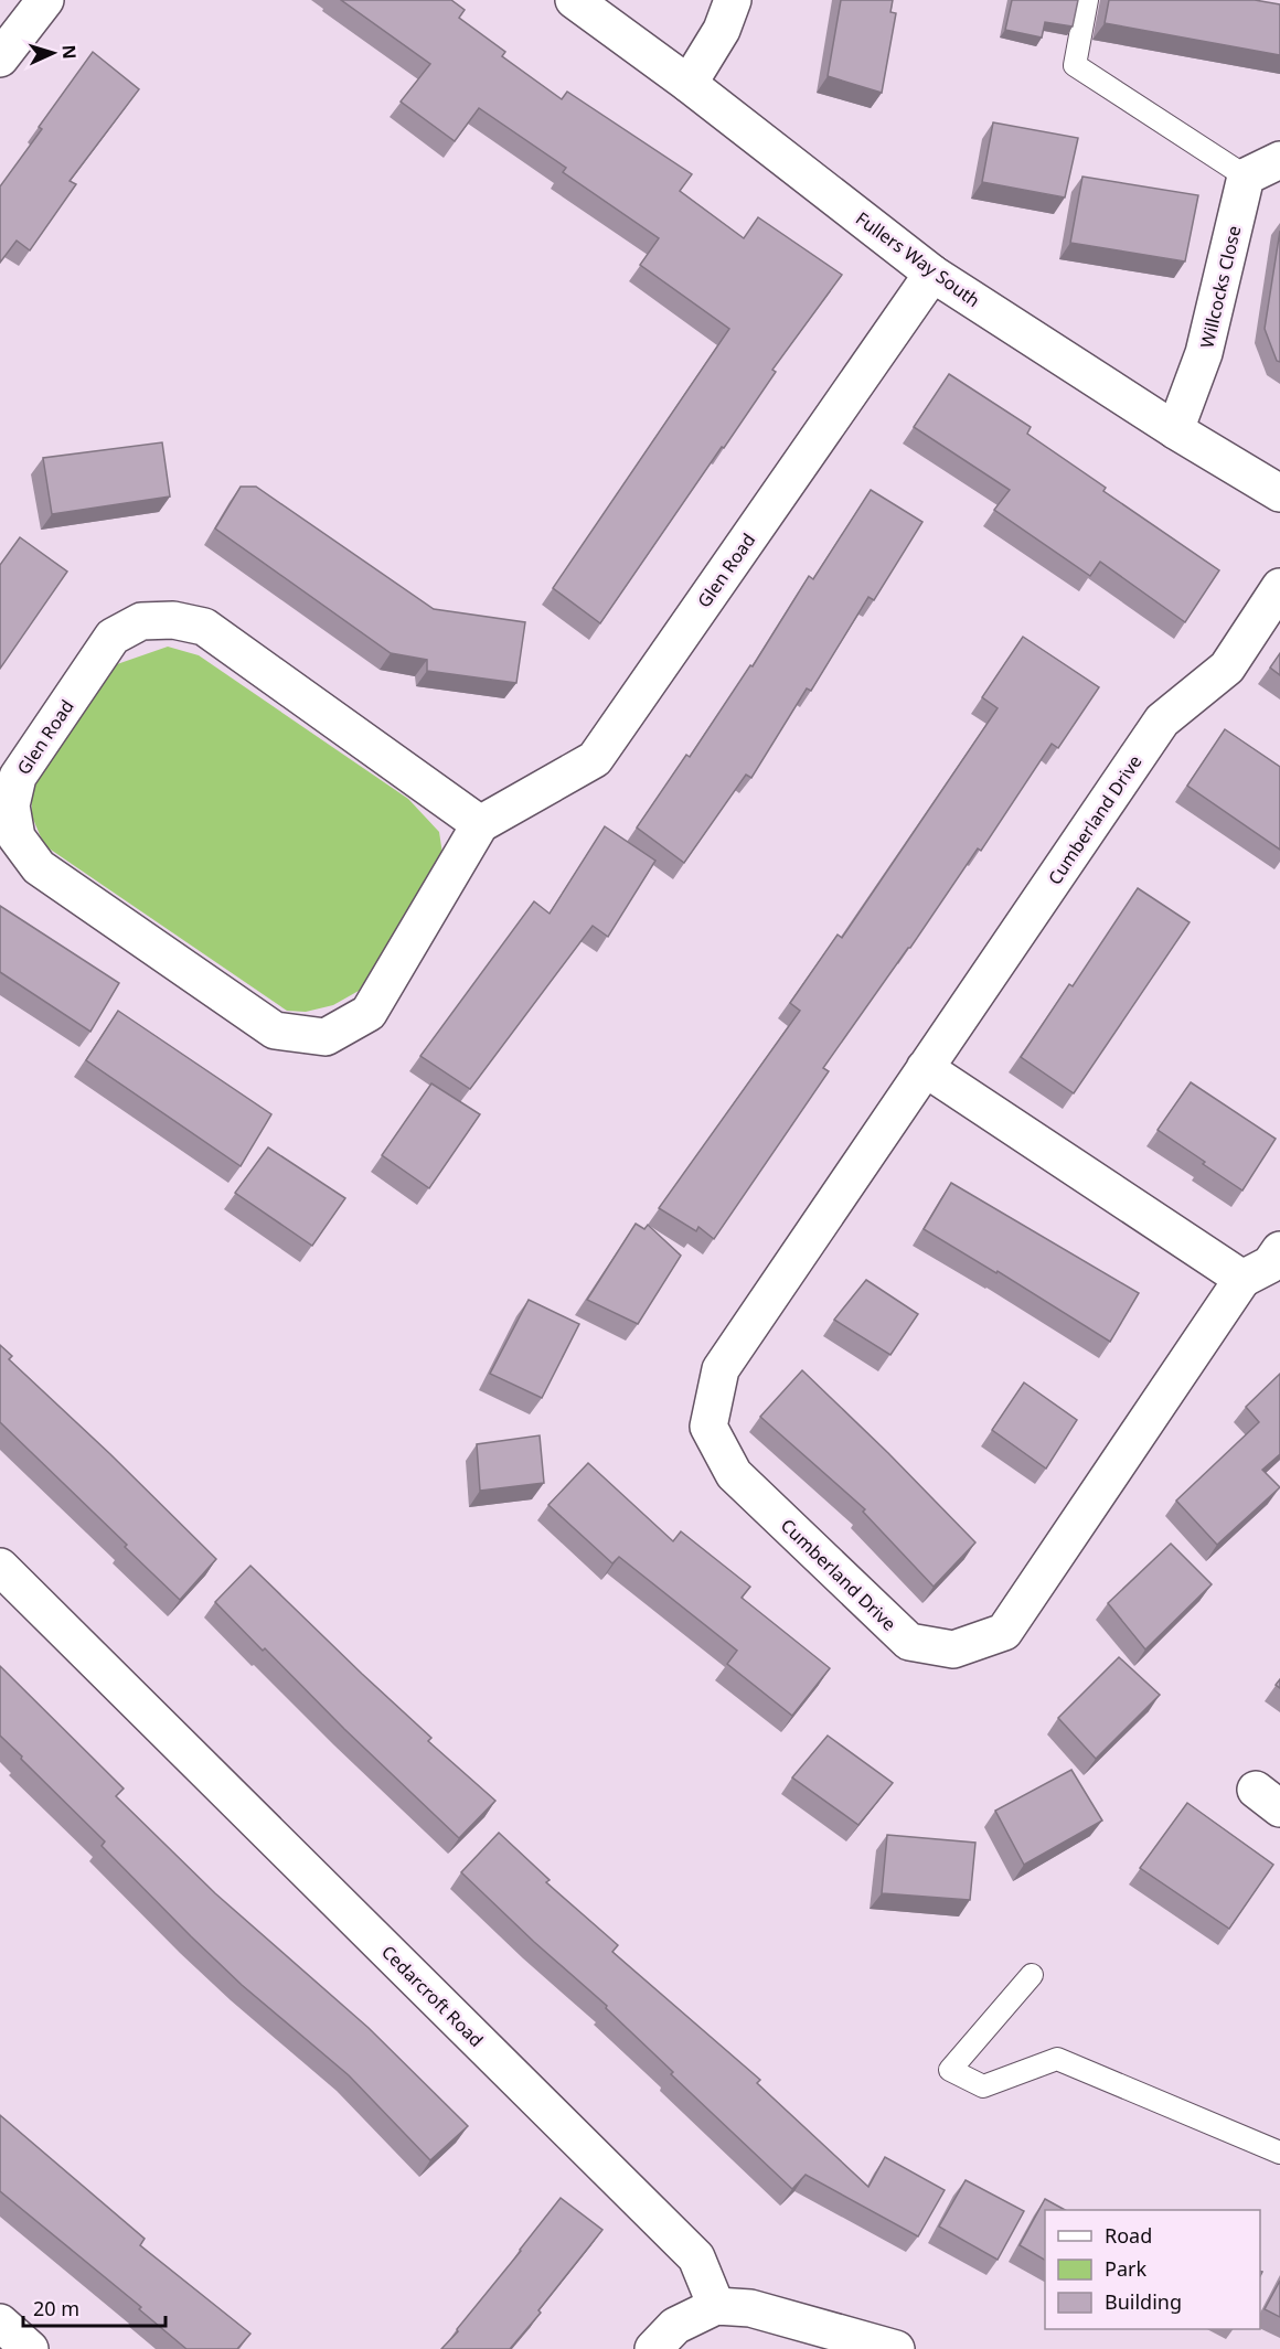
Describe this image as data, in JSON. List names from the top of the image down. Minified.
{"streets":{"street":["Fullers Way South","Willcocks Close","Glen Road","Cumberland Drive","Cedarcroft Road"]},"crossings":[["Fullers Way South","Willcocks Close"],["Fullers Way South","Glen Road"]],"legend":["Road","Park","Building"],"scale_bar":"20 m","north":"right"}
